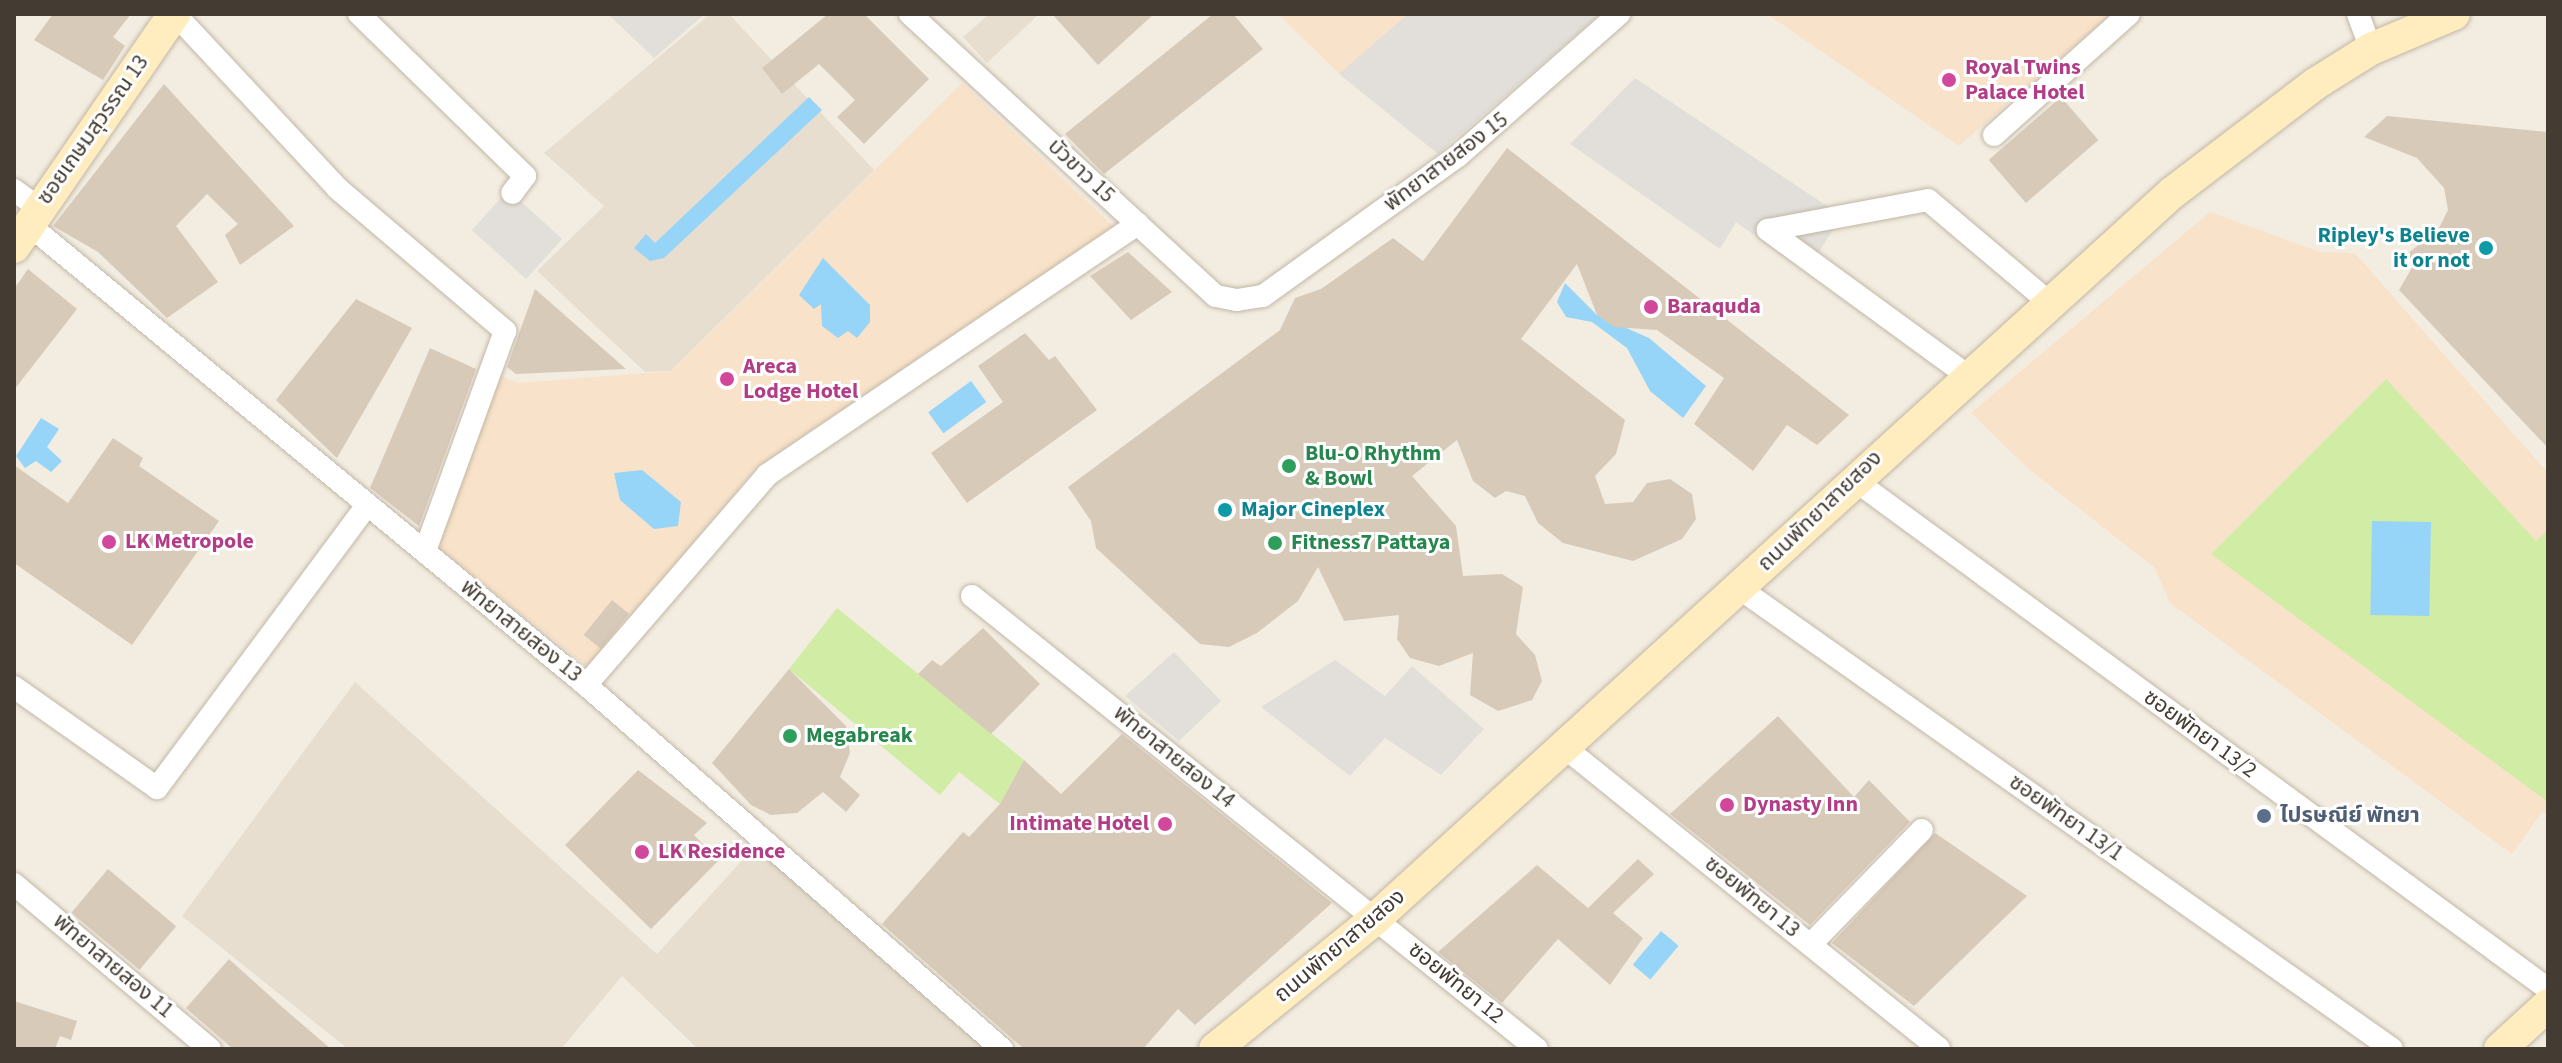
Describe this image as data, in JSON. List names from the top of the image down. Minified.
{"streets":{"main road":["ซอยเกษมสุวรรณ 13","ถนนพัทยาสายสอง"],"street":["พัทยาสายสอง 15","บัวขาว 15","พัทยาสายสอง 13","ซอยพัทยา 13/2","พัทยาสายสอง 14","ซอยพัทยา 13/1","ซอยพัทยา 13","พัทยาสายสอง 11","ซอยพัทยา 12"]},"crossings":[["ซอยเกษมสุวรรณ 13","พัทยาสายสอง 13"],["พัทยาสายสอง 15","บัวขาว 15"],["ถนนพัทยาสายสอง","ซอยพัทยา 13/2"],["ถนนพัทยาสายสอง","พัทยาสายสอง 14"],["ถนนพัทยาสายสอง","ซอยพัทยา 13/1"],["ถนนพัทยาสายสอง","ซอยพัทยา 13"],["ถนนพัทยาสายสอง","ซอยพัทยา 12"],["พัทยาสายสอง 14","ซอยพัทยา 12"]],"places":["Royal Twins Palace Hotel","Ripley's Believe it or not","Baraquda","Areca Lodge Hotel","Blu-O Rhythm & Bowl","Major Cineplex","LK Metropole","Fitness7 Pattaya","Megabreak","Dynasty Inn","ไปรษณีย์ พัทยา","Intimate Hotel","LK Residence"]}
